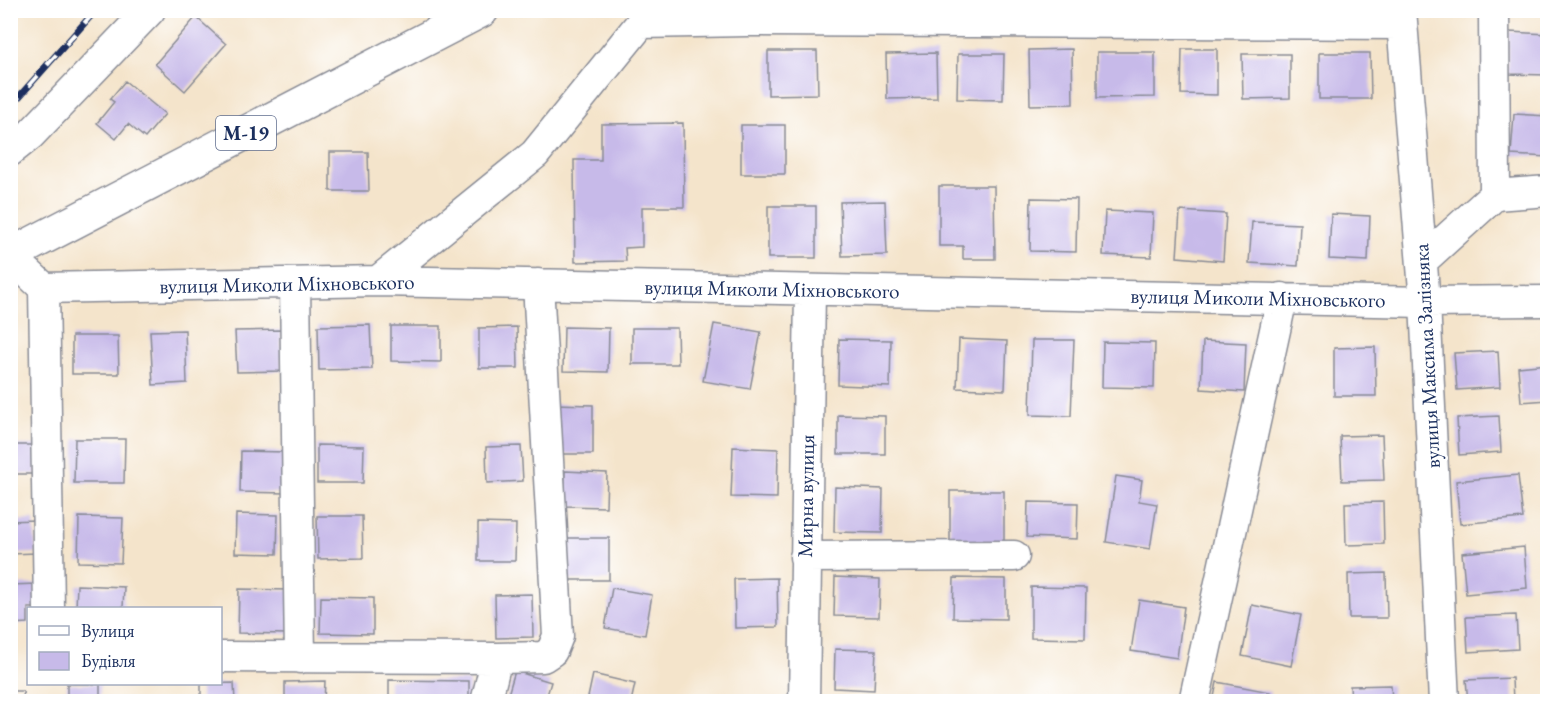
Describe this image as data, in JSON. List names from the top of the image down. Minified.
{"streets":{"highway":["М-19"],"street":["вулиця Миколи Міхновського","вулиця Максима Залізняка","Мирна вулиця"]},"crossings":[["вулиця Миколи Міхновського","вулиця Максима Залізняка"],["вулиця Миколи Міхновського","Мирна вулиця"]],"legend":["Вулиця","Будівля"]}
